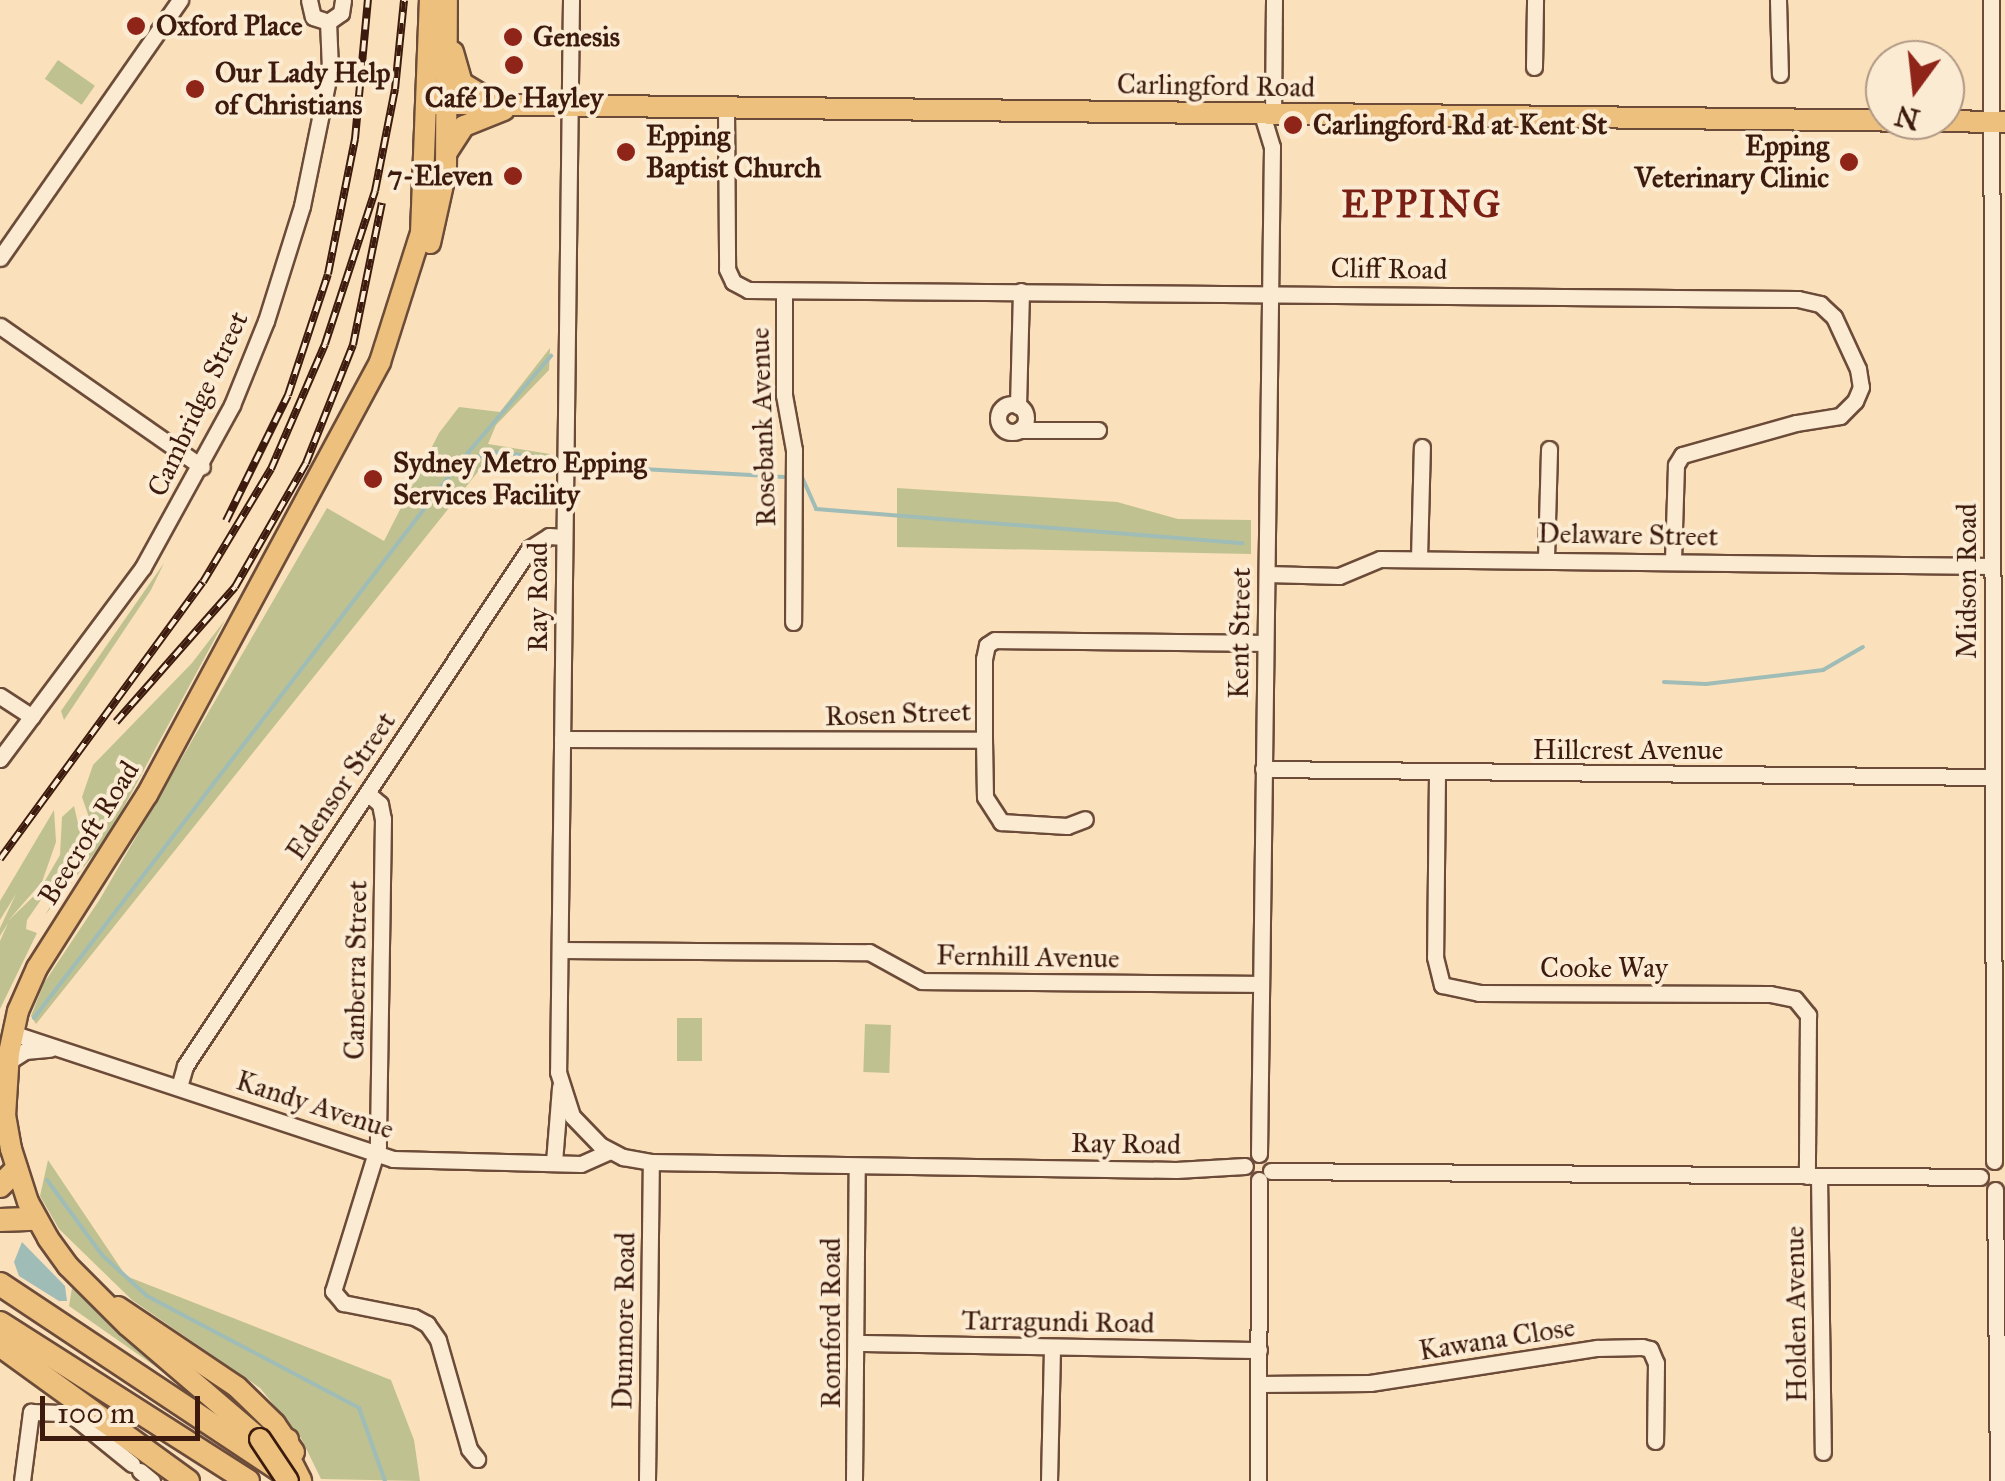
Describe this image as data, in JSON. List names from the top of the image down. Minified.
{"streets":{"main road":["Carlingford Road","Beecroft Road"],"street":["Cliff Road","Cambridge Street","Rosebank Avenue","Delaware Street","Midson Road","Ray Road","Kent Street","Rosen Street","Hillcrest Avenue","Edensor Street","Fernhill Avenue","Cooke Way","Canberra Street","Kandy Avenue","Holden Avenue","Dunmore Road","Tarragundi Road","Romford Road","Kawana Close"]},"crossings":[["Carlingford Road","Cliff Road"],["Carlingford Road","Midson Road"],["Carlingford Road","Ray Road"],["Carlingford Road","Kent Street"],["Carlingford Road","Beecroft Road"],["Cliff Road","Rosebank Avenue"],["Cliff Road","Delaware Street"],["Cliff Road","Kent Street"],["Delaware Street","Midson Road"],["Delaware Street","Kent Street"],["Midson Road","Hillcrest Avenue"],["Ray Road","Kent Street"],["Ray Road","Rosen Street"],["Ray Road","Edensor Street"],["Ray Road","Fernhill Avenue"],["Ray Road","Kandy Avenue"],["Ray Road","Dunmore Road"],["Ray Road","Romford Road"],["Kent Street","Rosen Street"],["Kent Street","Hillcrest Avenue"],["Kent Street","Fernhill Avenue"],["Hillcrest Avenue","Cooke Way"],["Edensor Street","Canberra Street"],["Edensor Street","Kandy Avenue"],["Beecroft Road","Kandy Avenue"],["Cooke Way","Holden Avenue"],["Canberra Street","Kandy Avenue"],["Tarragundi Road","Romford Road"]],"districts":["EPPING"],"places":["Oxford Place","Genesis","Café De Hayley","Our Lady Help of Christians","Carlingford Rd at Kent St","Epping Baptist Church","Epping Veterinary Clinic","7-Eleven","Sydney Metro Epping Services Facility"],"scale_bar":"100 m","north":"bottom"}
